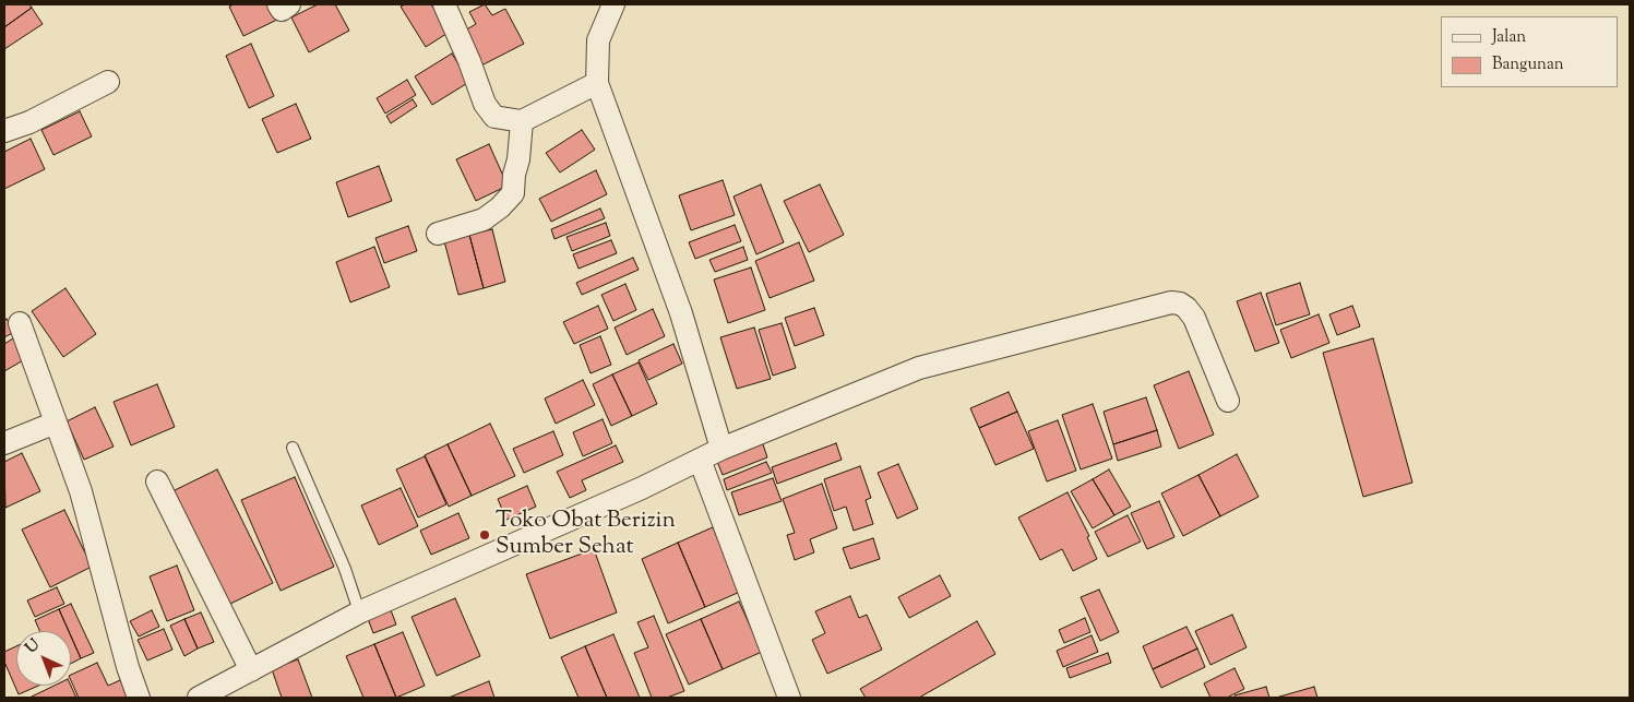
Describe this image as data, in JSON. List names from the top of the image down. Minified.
{"places":["Toko Obat Berizin Sumber Sehat"],"legend":["Jalan","Bangunan"],"north":"top left"}
